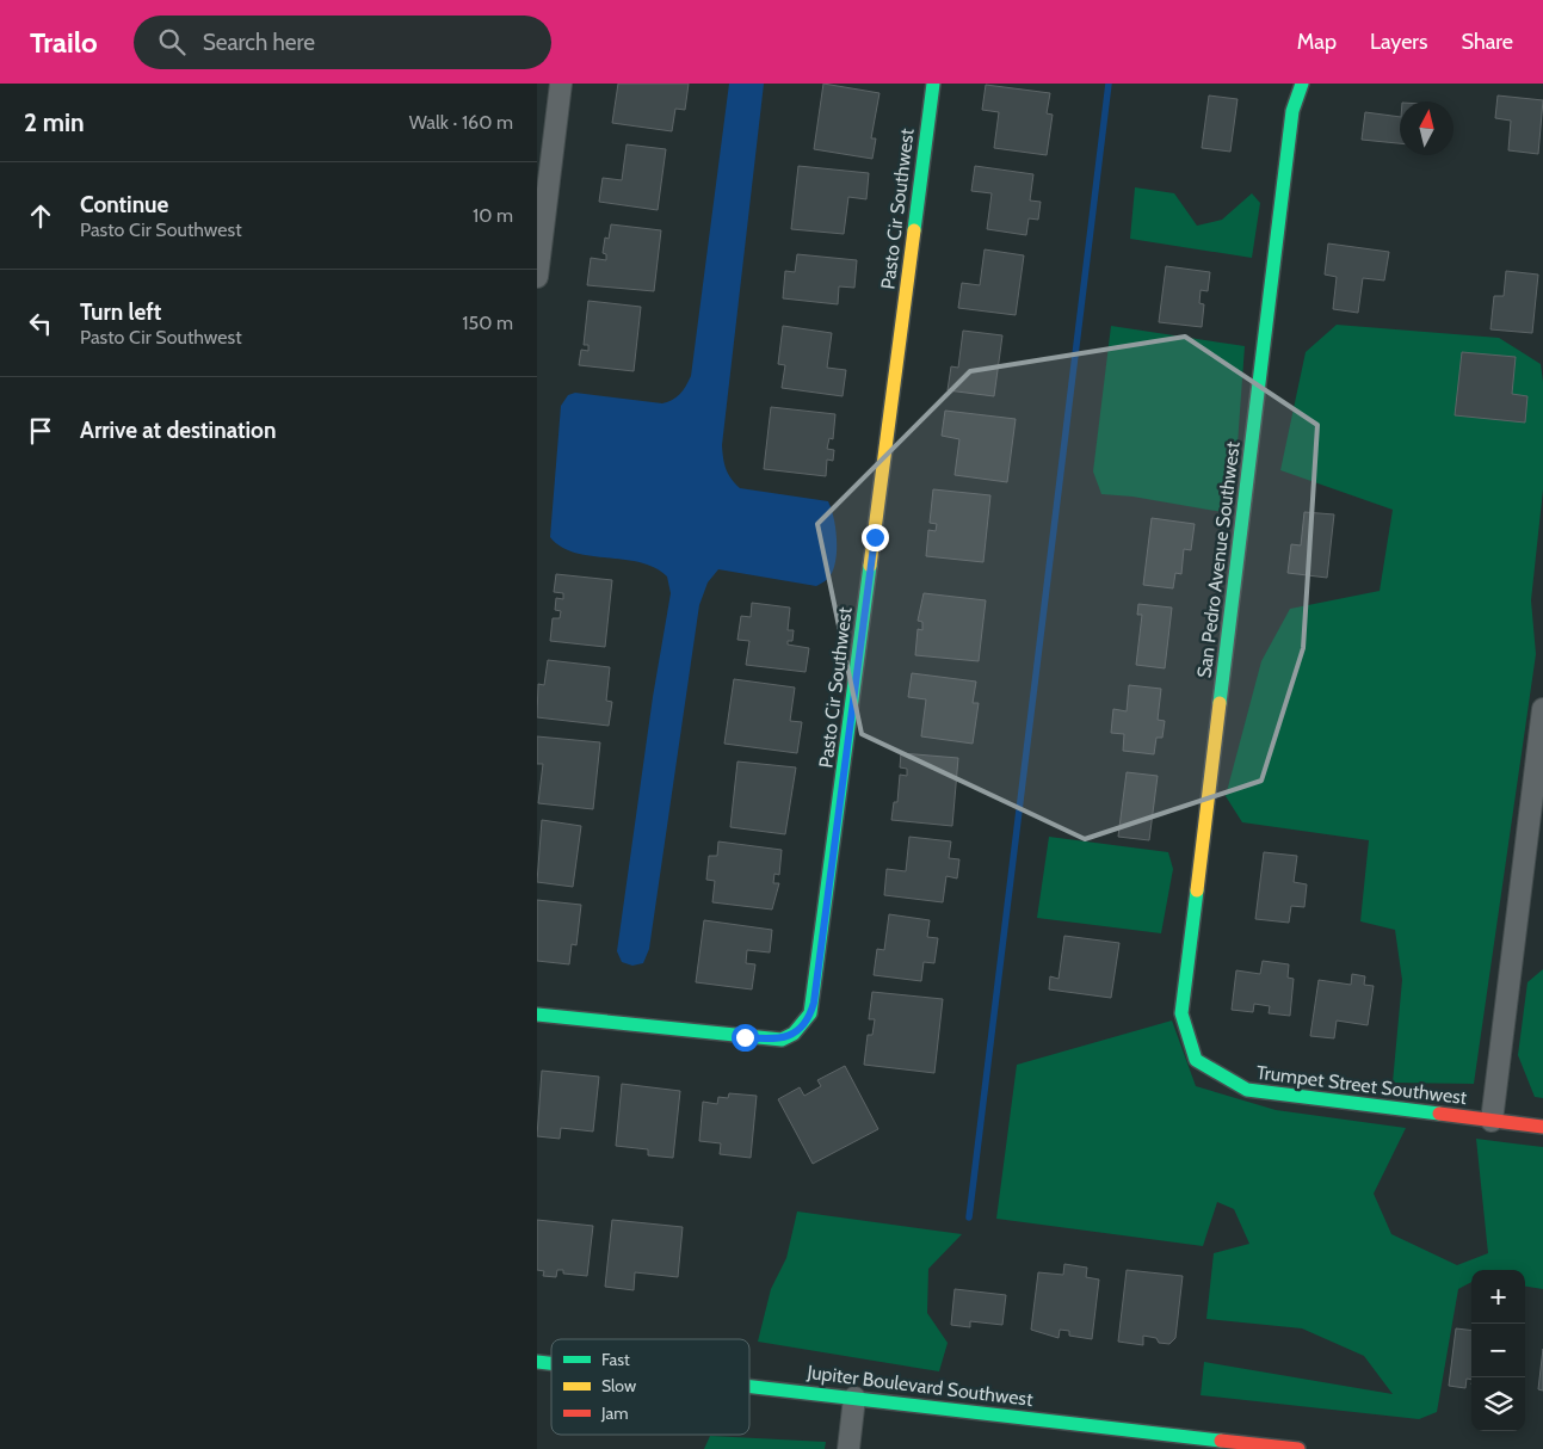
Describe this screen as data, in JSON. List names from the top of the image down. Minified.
{"streets":{"street":["Pasto Cir Southwest","San Pedro Avenue Southwest","Trumpet Street Southwest","Jupiter Boulevard Southwest"]},"crossings":[["San Pedro Avenue Southwest","Trumpet Street Southwest"]],"legend":["Fast","Slow","Jam"],"north":"top","page":{"header":"Trailo","search":"Search here","nav":["Map","Layers","Share"],"heading":["2 min","Walk · 160 m"],"list":[["Continue","Pasto Cir Southwest","10 m"],["Turn left","Pasto Cir Southwest","150 m"],"Arrive at destination"],"map_buttons":["+","−"]}}
